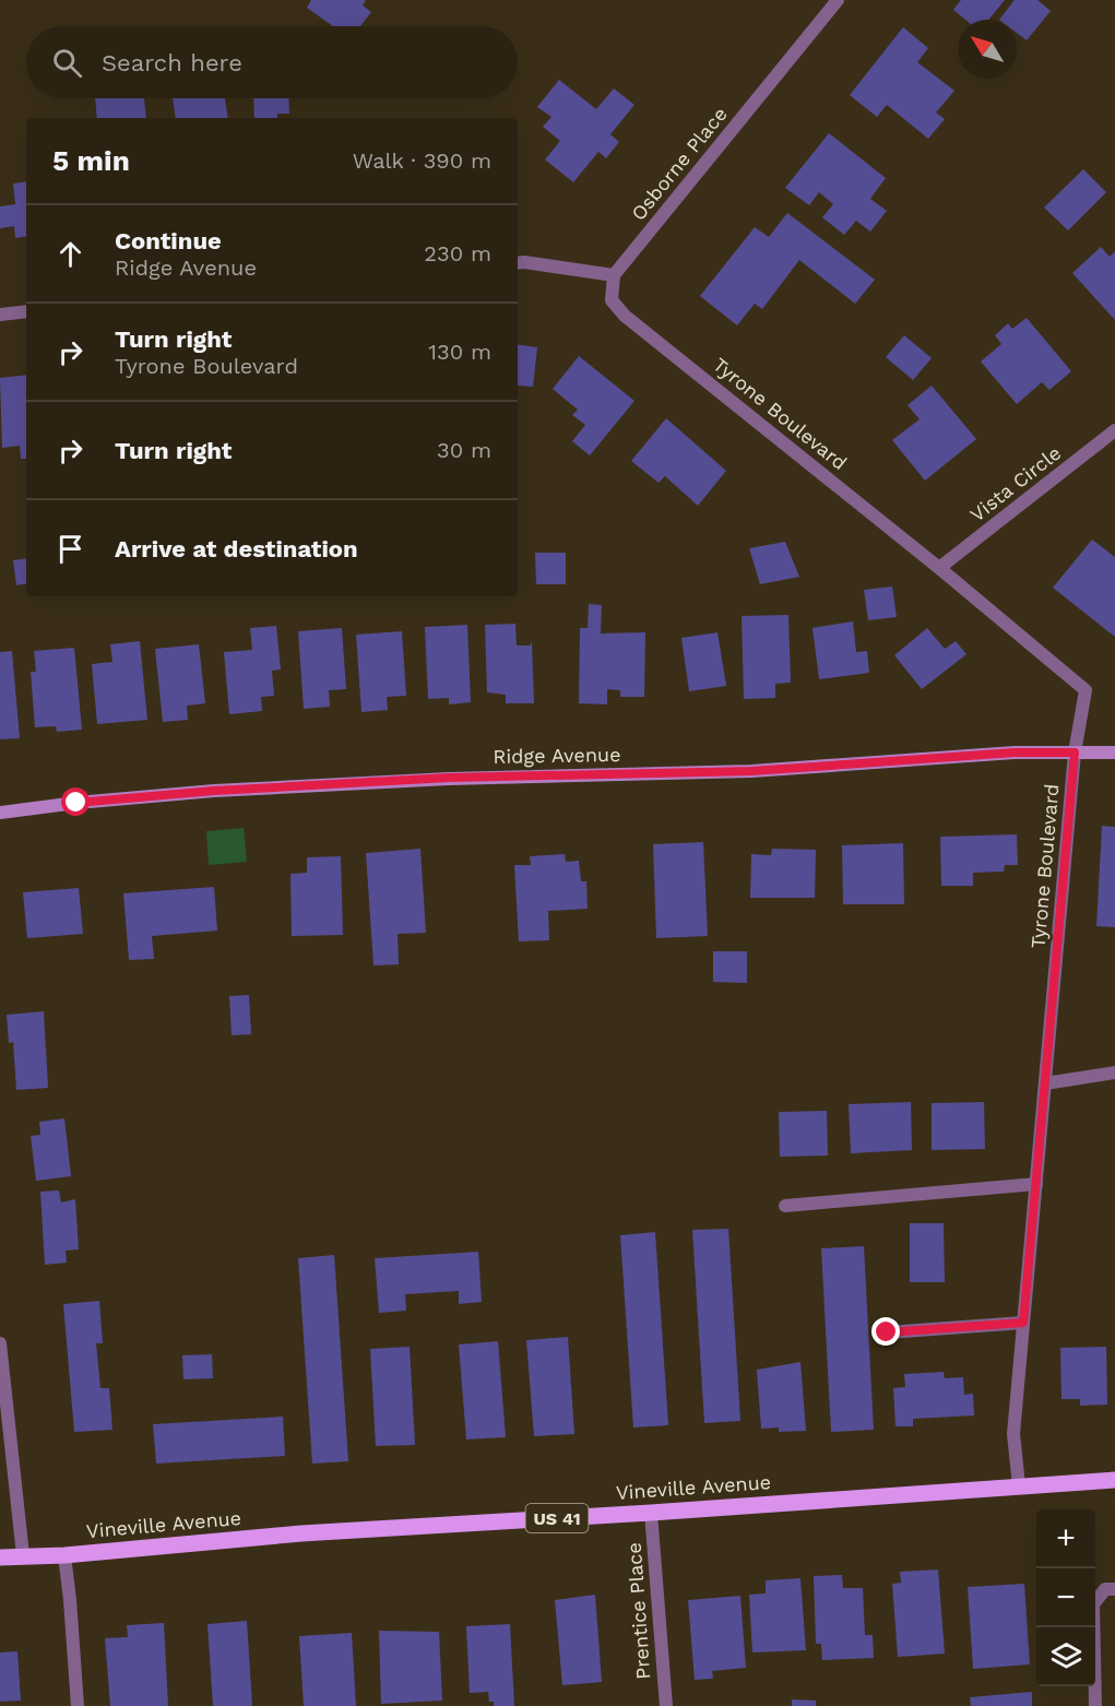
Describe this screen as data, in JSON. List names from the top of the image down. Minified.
{"streets":{"main road":["Vineville Avenue","US 41"],"street":["Osborne Place","Tyrone Boulevard","Vista Circle","Ridge Avenue","Prentice Place"]},"crossings":[["Osborne Place","Tyrone Boulevard"],["Tyrone Boulevard","Vista Circle"],["Tyrone Boulevard","Ridge Avenue"],["Tyrone Boulevard","Vineville Avenue"],["Vineville Avenue","Prentice Place"]],"north":"top left","page":{"search":"Search here","heading":["5 min","Walk · 390 m"],"list":[["Continue","Ridge Avenue","230 m"],["Turn right","Tyrone Boulevard","130 m"],["Turn right","30 m"],"Arrive at destination"],"map_buttons":["+","−"]}}
